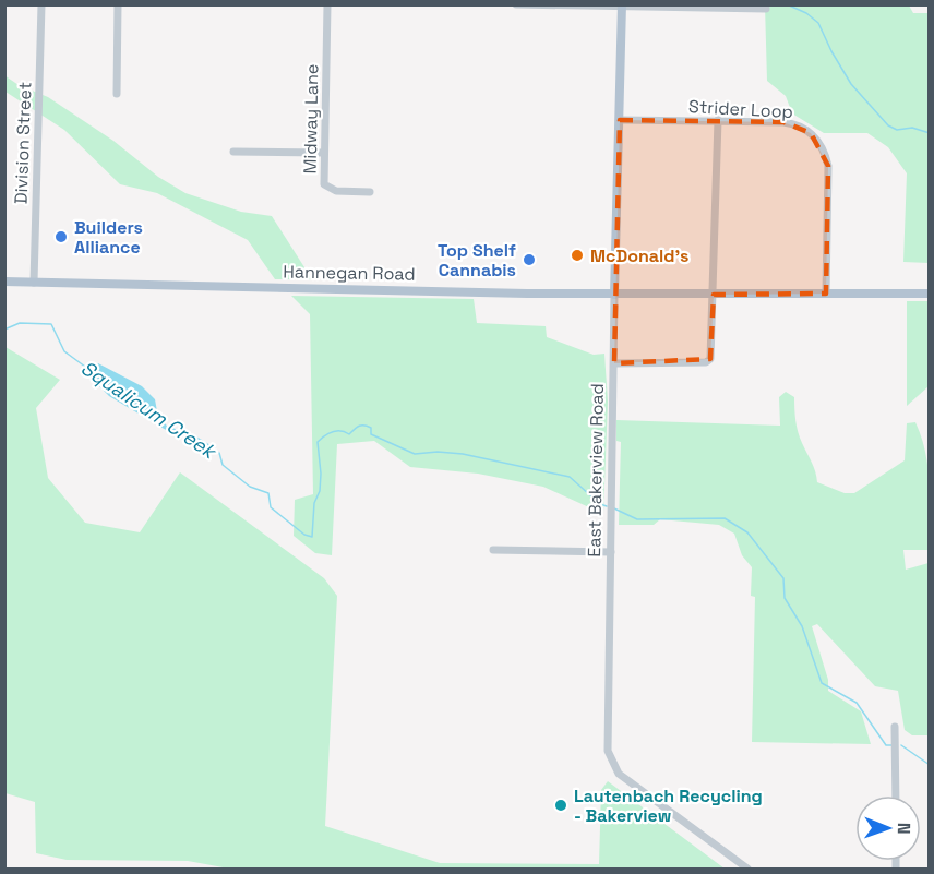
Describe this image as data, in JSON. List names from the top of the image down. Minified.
{"streets":{"main road":["Hannegan Road","East Bakerview Road"],"street":["Strider Loop","Midway Lane","Division Street"]},"crossings":[["Strider Loop","Hannegan Road"],["Strider Loop","East Bakerview Road"],["Division Street","Hannegan Road"],["Hannegan Road","East Bakerview Road"]],"water":["Squalicum Creek"],"places":["Builders Alliance","McDonald's","Top Shelf Cannabis","Lautenbach Recycling - Bakerview"],"north":"right"}
